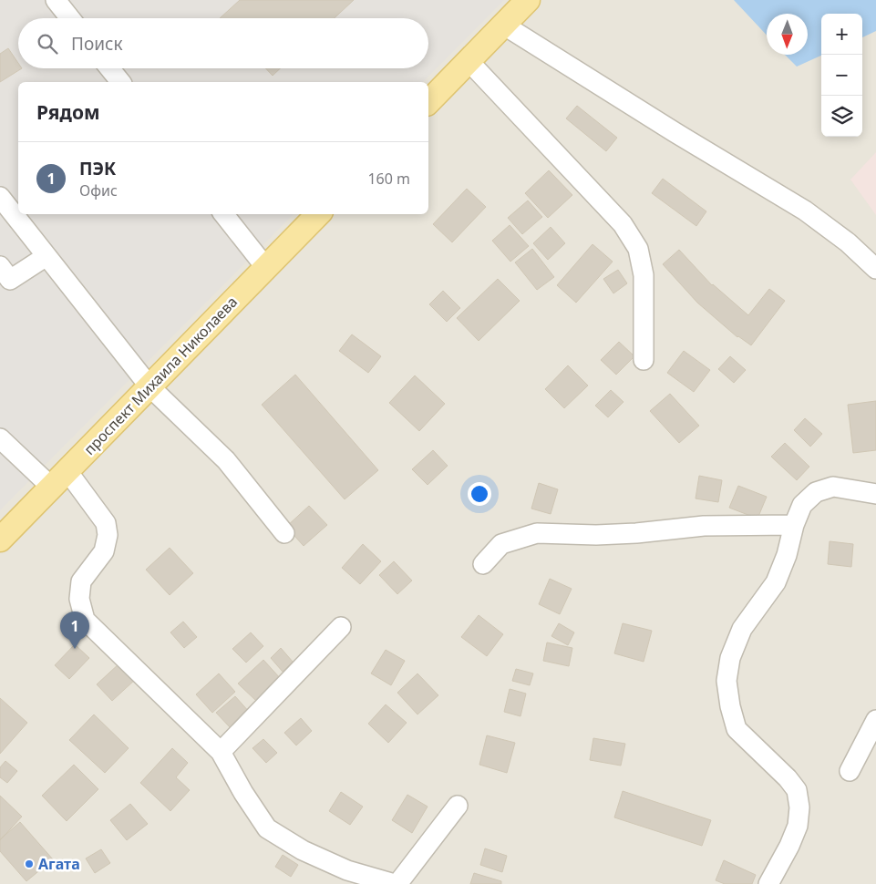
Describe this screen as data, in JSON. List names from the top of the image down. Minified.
{"streets":{"main road":["проспект Михаила Николаева"]},"places":["Агата"],"north":"bottom","page":{"map_buttons":["+","−"],"search":"Поиск","heading":"Рядом","list":[{"mark":"1","name":"ПЭК","note":"Офис","value":"160 m"}],"pins":"1"}}
